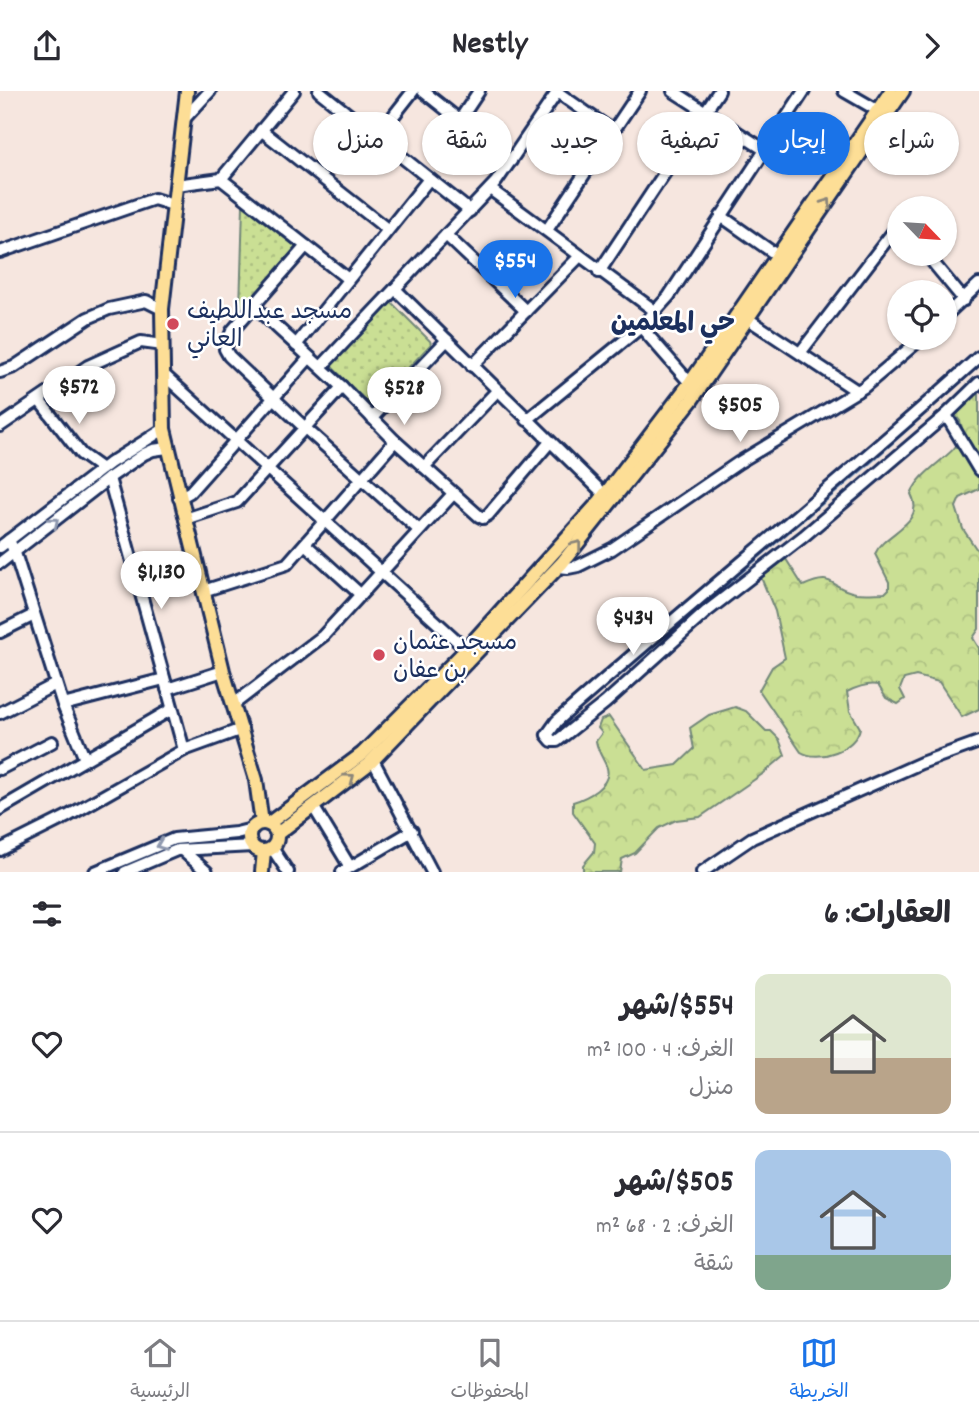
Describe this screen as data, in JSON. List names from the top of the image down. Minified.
{"districts":["حي المعلمين"],"places":["مسجد عبداللطيف العاني","مسجد عثمان بن عفان"],"north":"bottom right","page":{"header":"Nestly","chip":["شراء","إيجار","تصفية","جديد","شقة","منزل"],"price":["$554","$572","$528","$505","$1,130","$434"],"heading":"العقارات: 6","list":[{"name":"$554/شهر","note":"الغرف: 4 · 100 m² · منزل"},{"name":"$505/شهر","note":"الغرف: 2 · 68 m² · شقة"}],"tabs":["الخريطة","المحفوظات","الرئيسية"]}}
